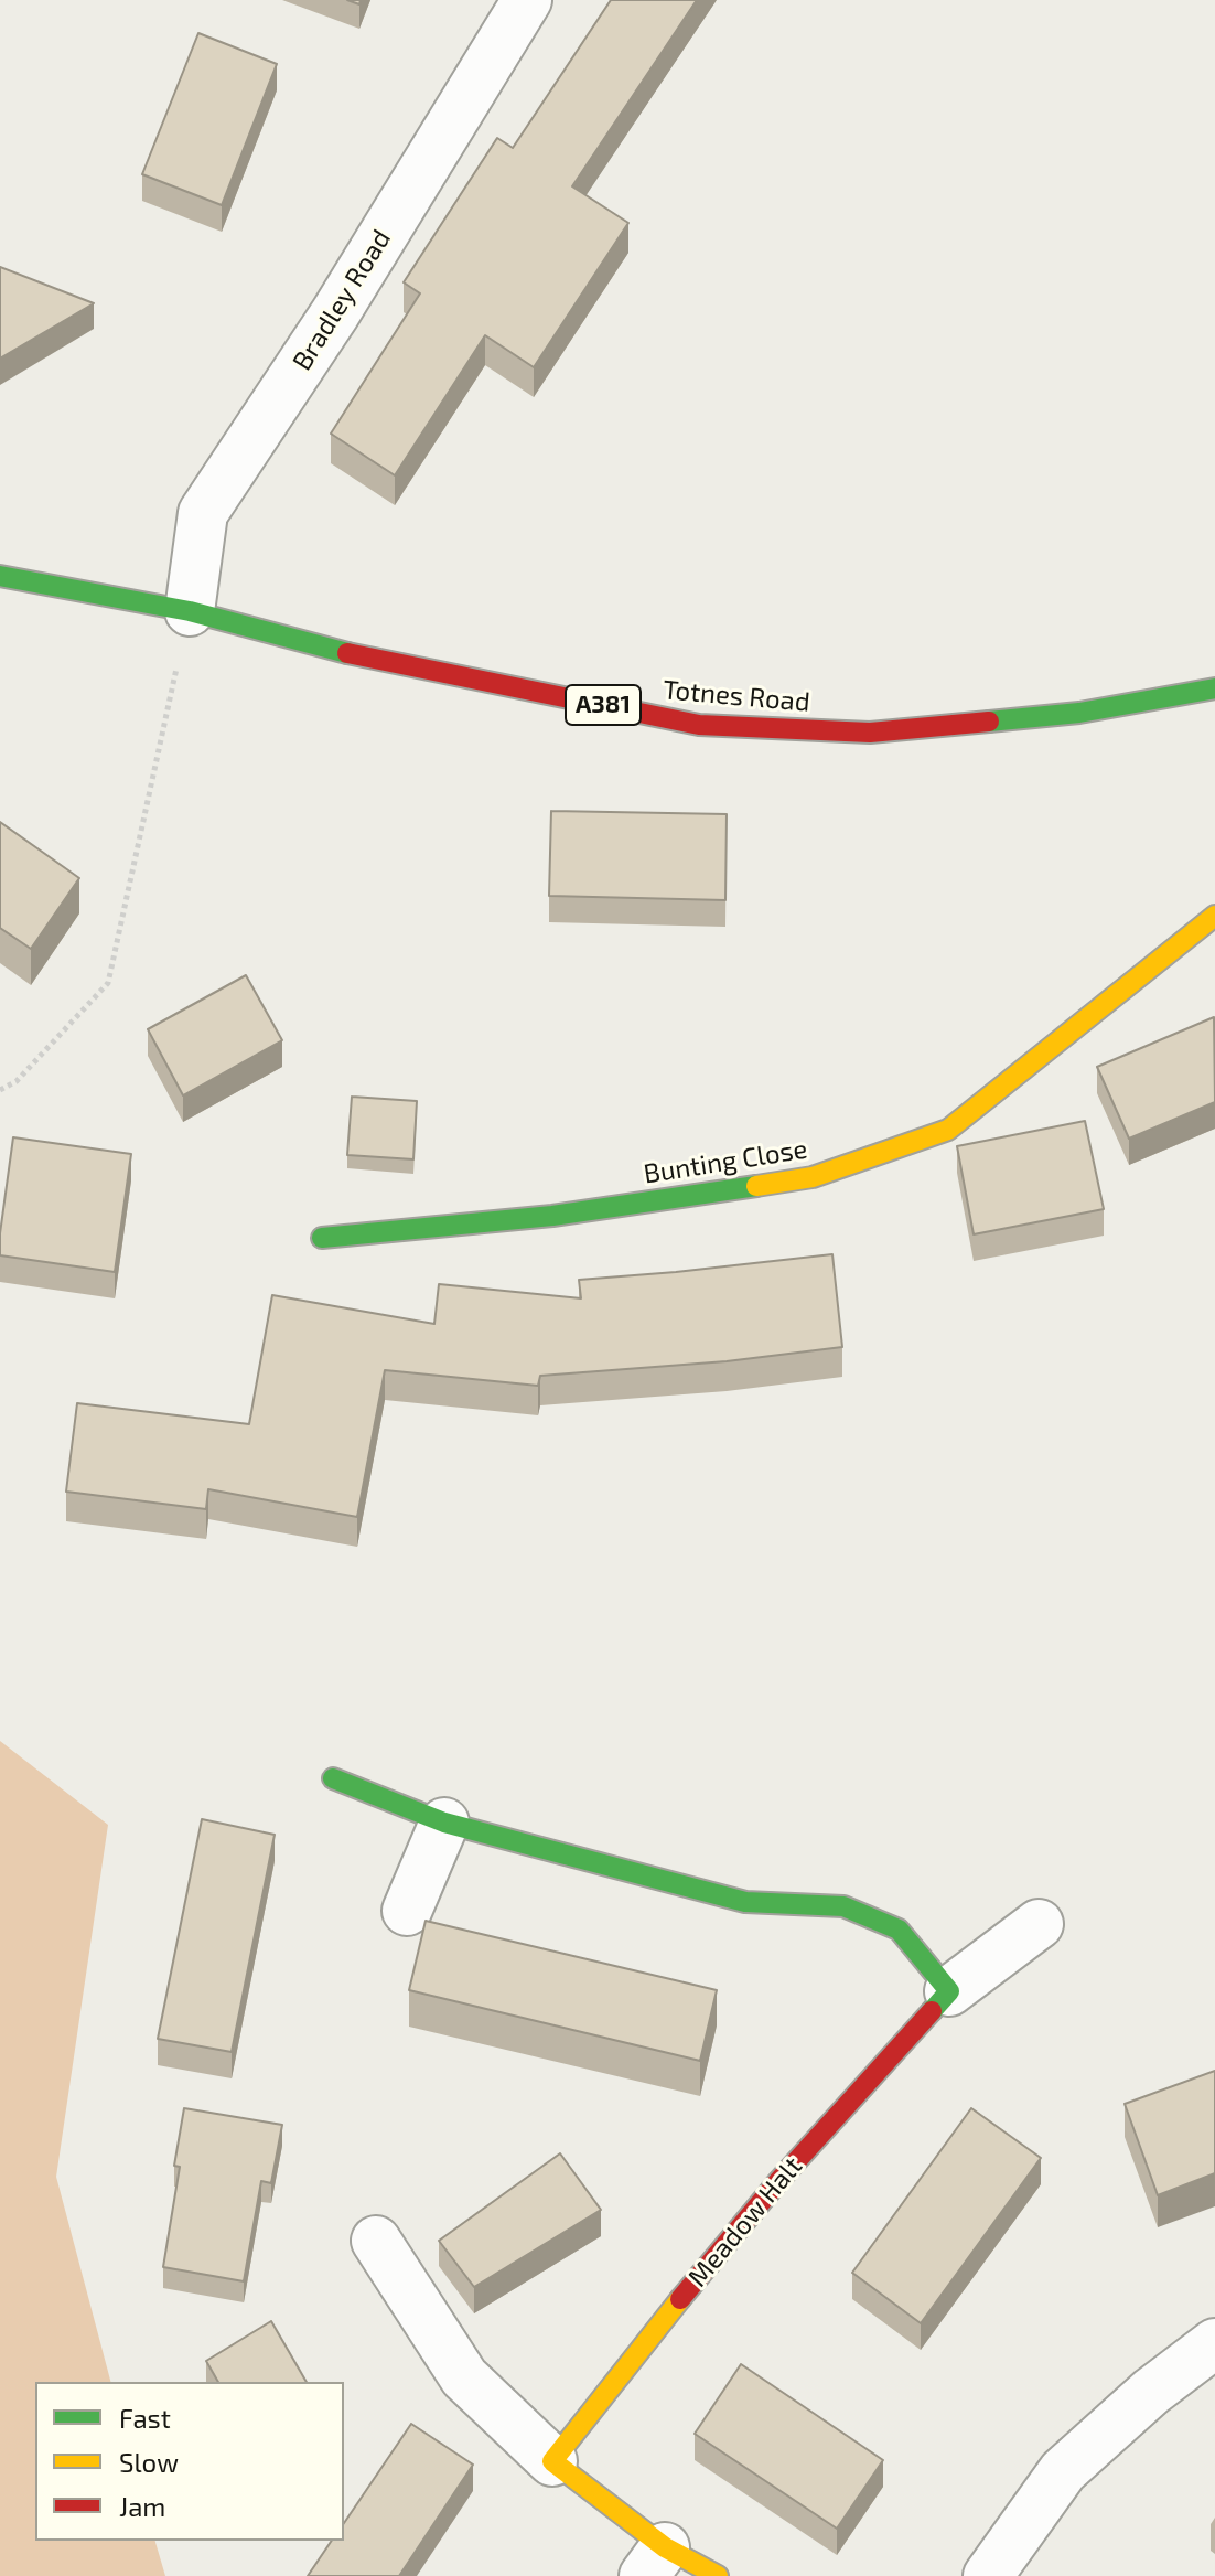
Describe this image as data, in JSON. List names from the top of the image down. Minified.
{"streets":{"street":["Bradley Road","Totnes Road","A381","Bunting Close","Meadow Halt"]},"crossings":[["Bradley Road","Totnes Road"]],"legend":["Fast","Slow","Jam"]}
